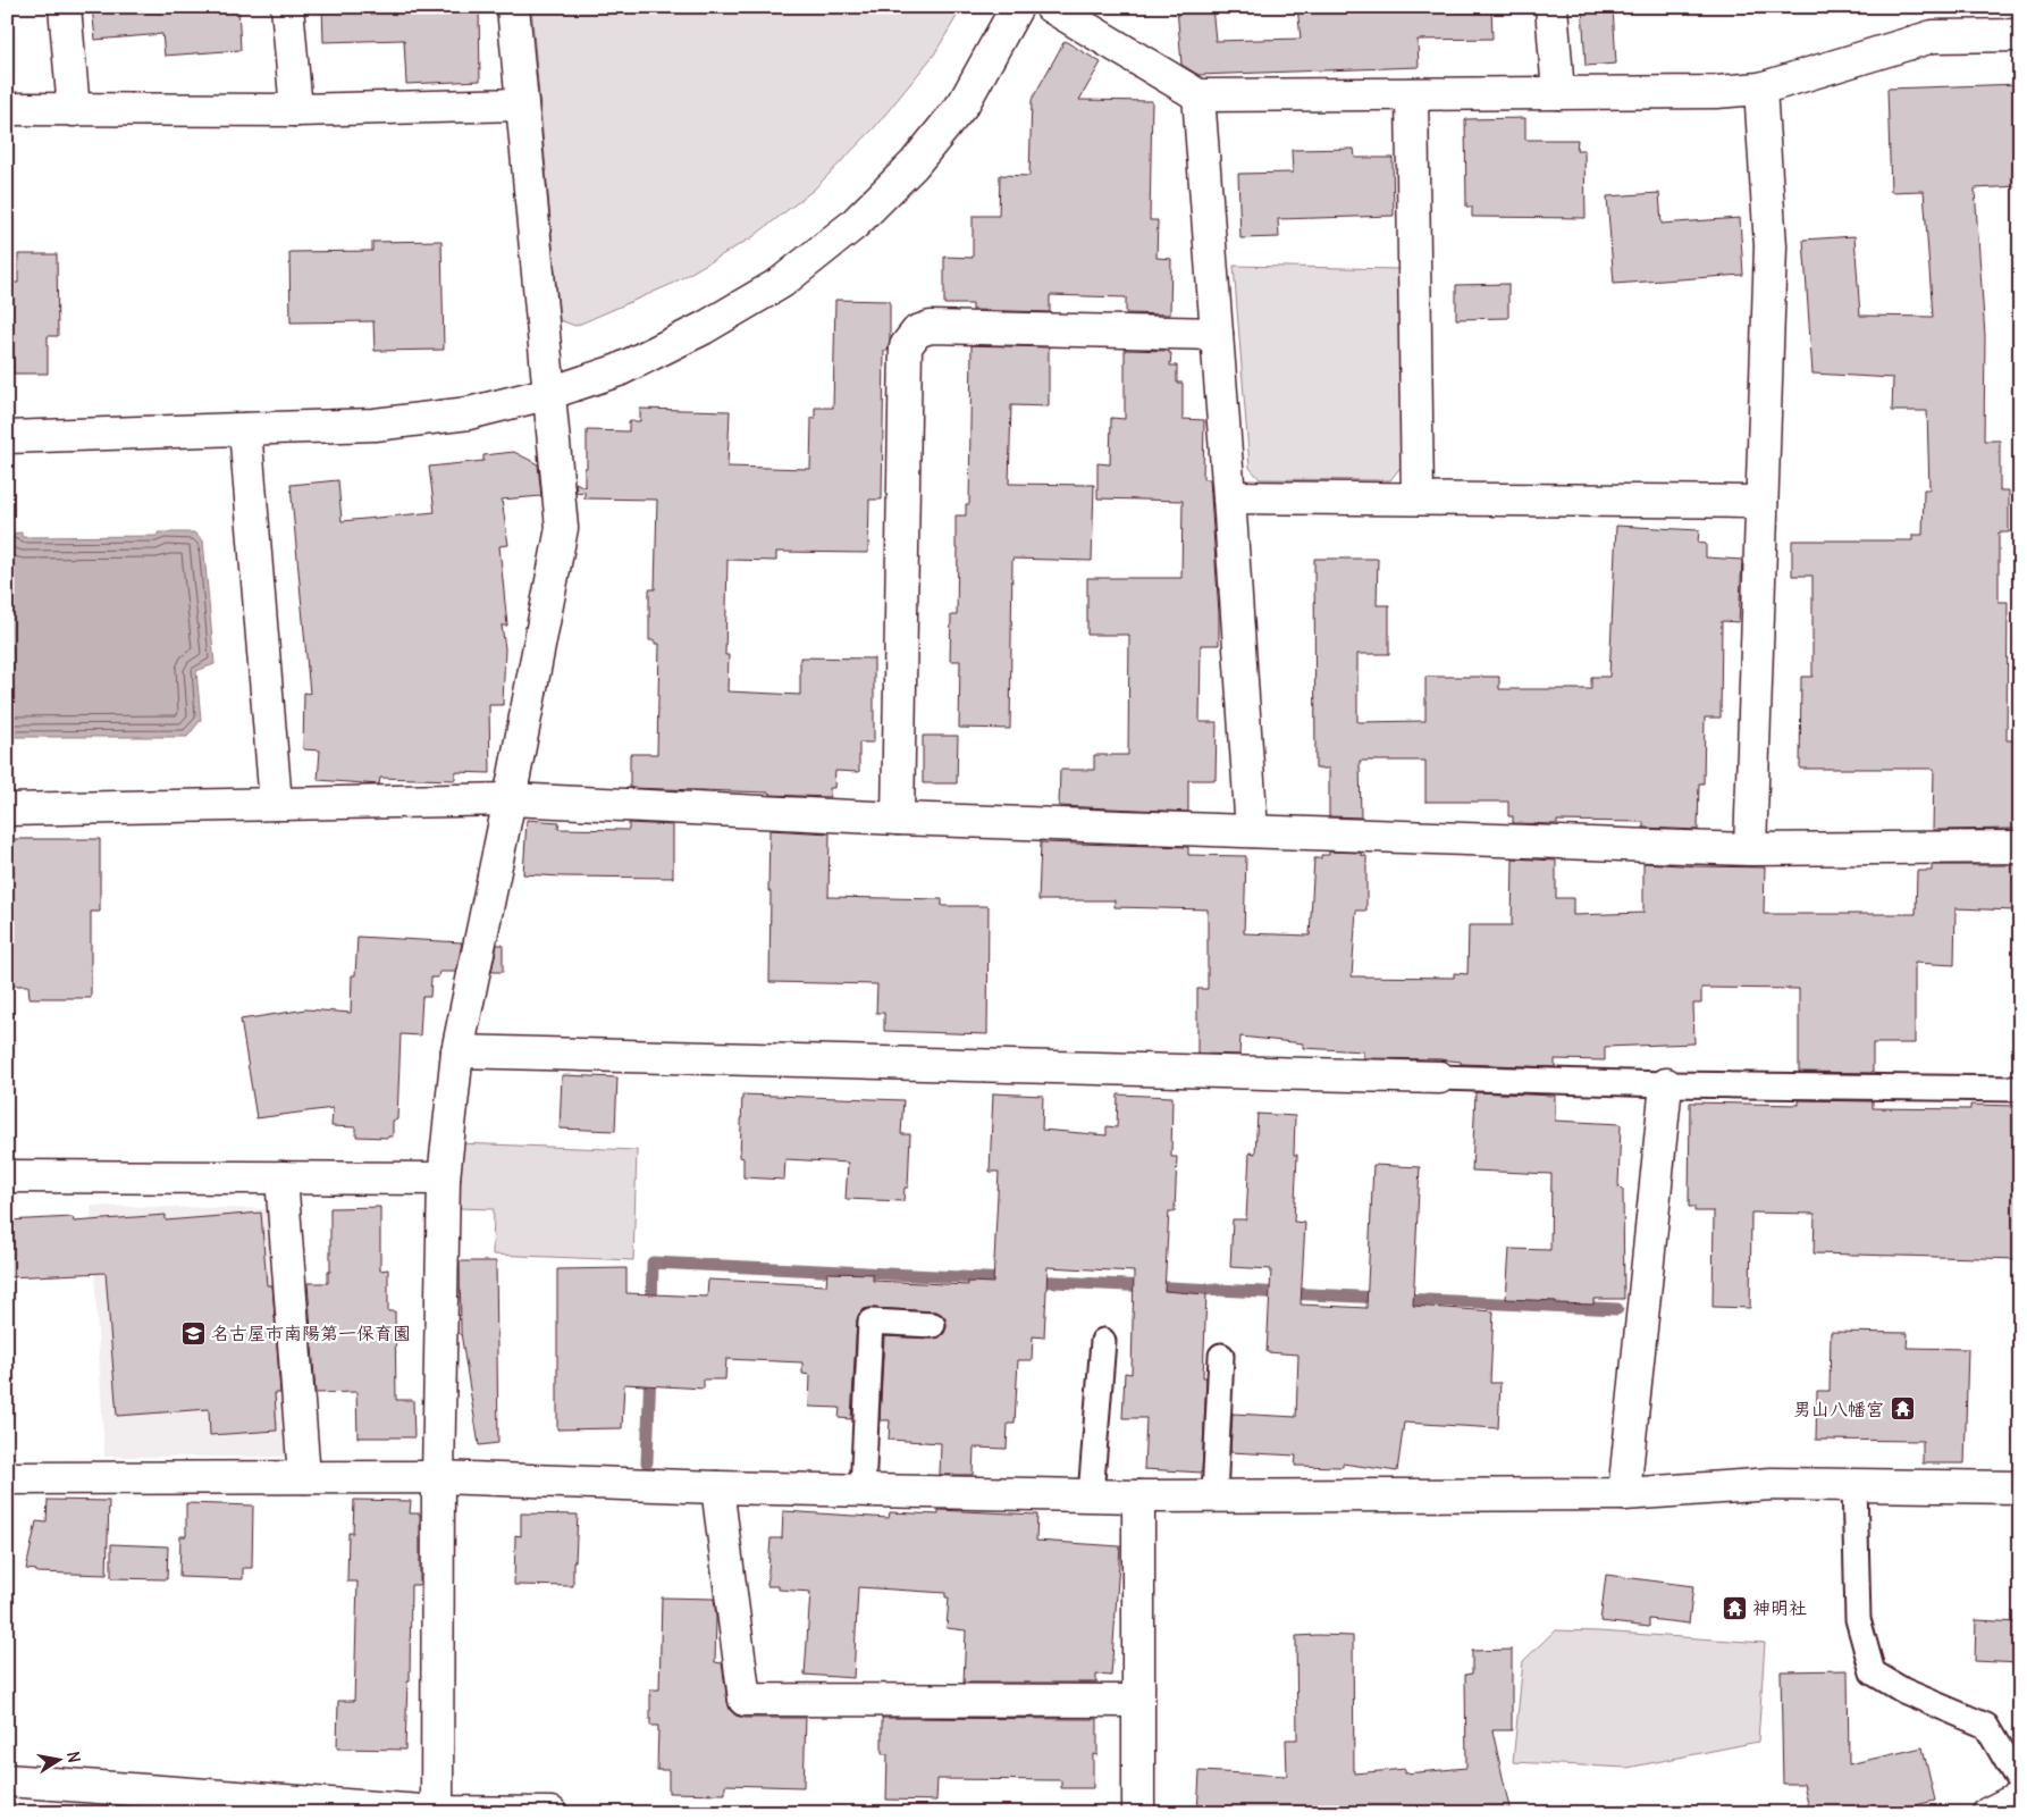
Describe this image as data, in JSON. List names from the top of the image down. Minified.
{"places":{"school or university":["名古屋市南陽第一保育園"],"temple":["男山八幡宮","神明社"]},"north":"right"}
